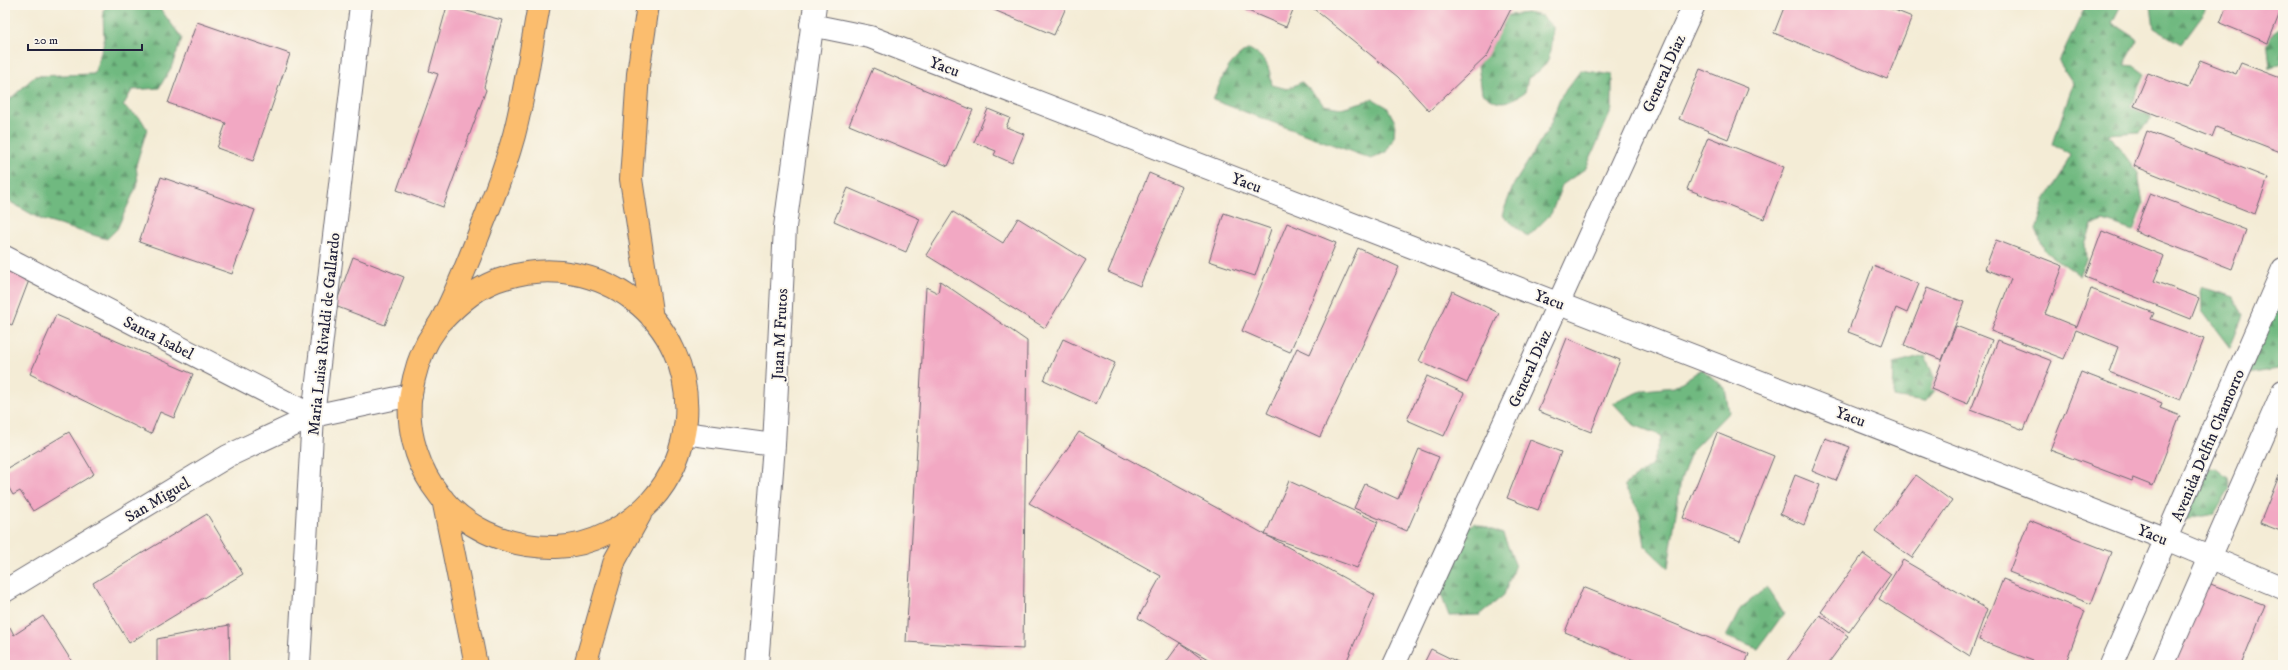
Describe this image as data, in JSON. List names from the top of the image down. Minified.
{"streets":{"street":["Yacu","General Diaz","Maria Luisa Rivaldi de Gallardo","Juan M Frutos","Santa Isabel","Avenida Delfin Chamorro","San Miguel"]},"crossings":[["Yacu","General Diaz"],["Yacu","Juan M Frutos"],["Yacu","Avenida Delfin Chamorro"],["Maria Luisa Rivaldi de Gallardo","Santa Isabel"],["Maria Luisa Rivaldi de Gallardo","San Miguel"],["Santa Isabel","San Miguel"]],"scale_bar":"20 m"}
